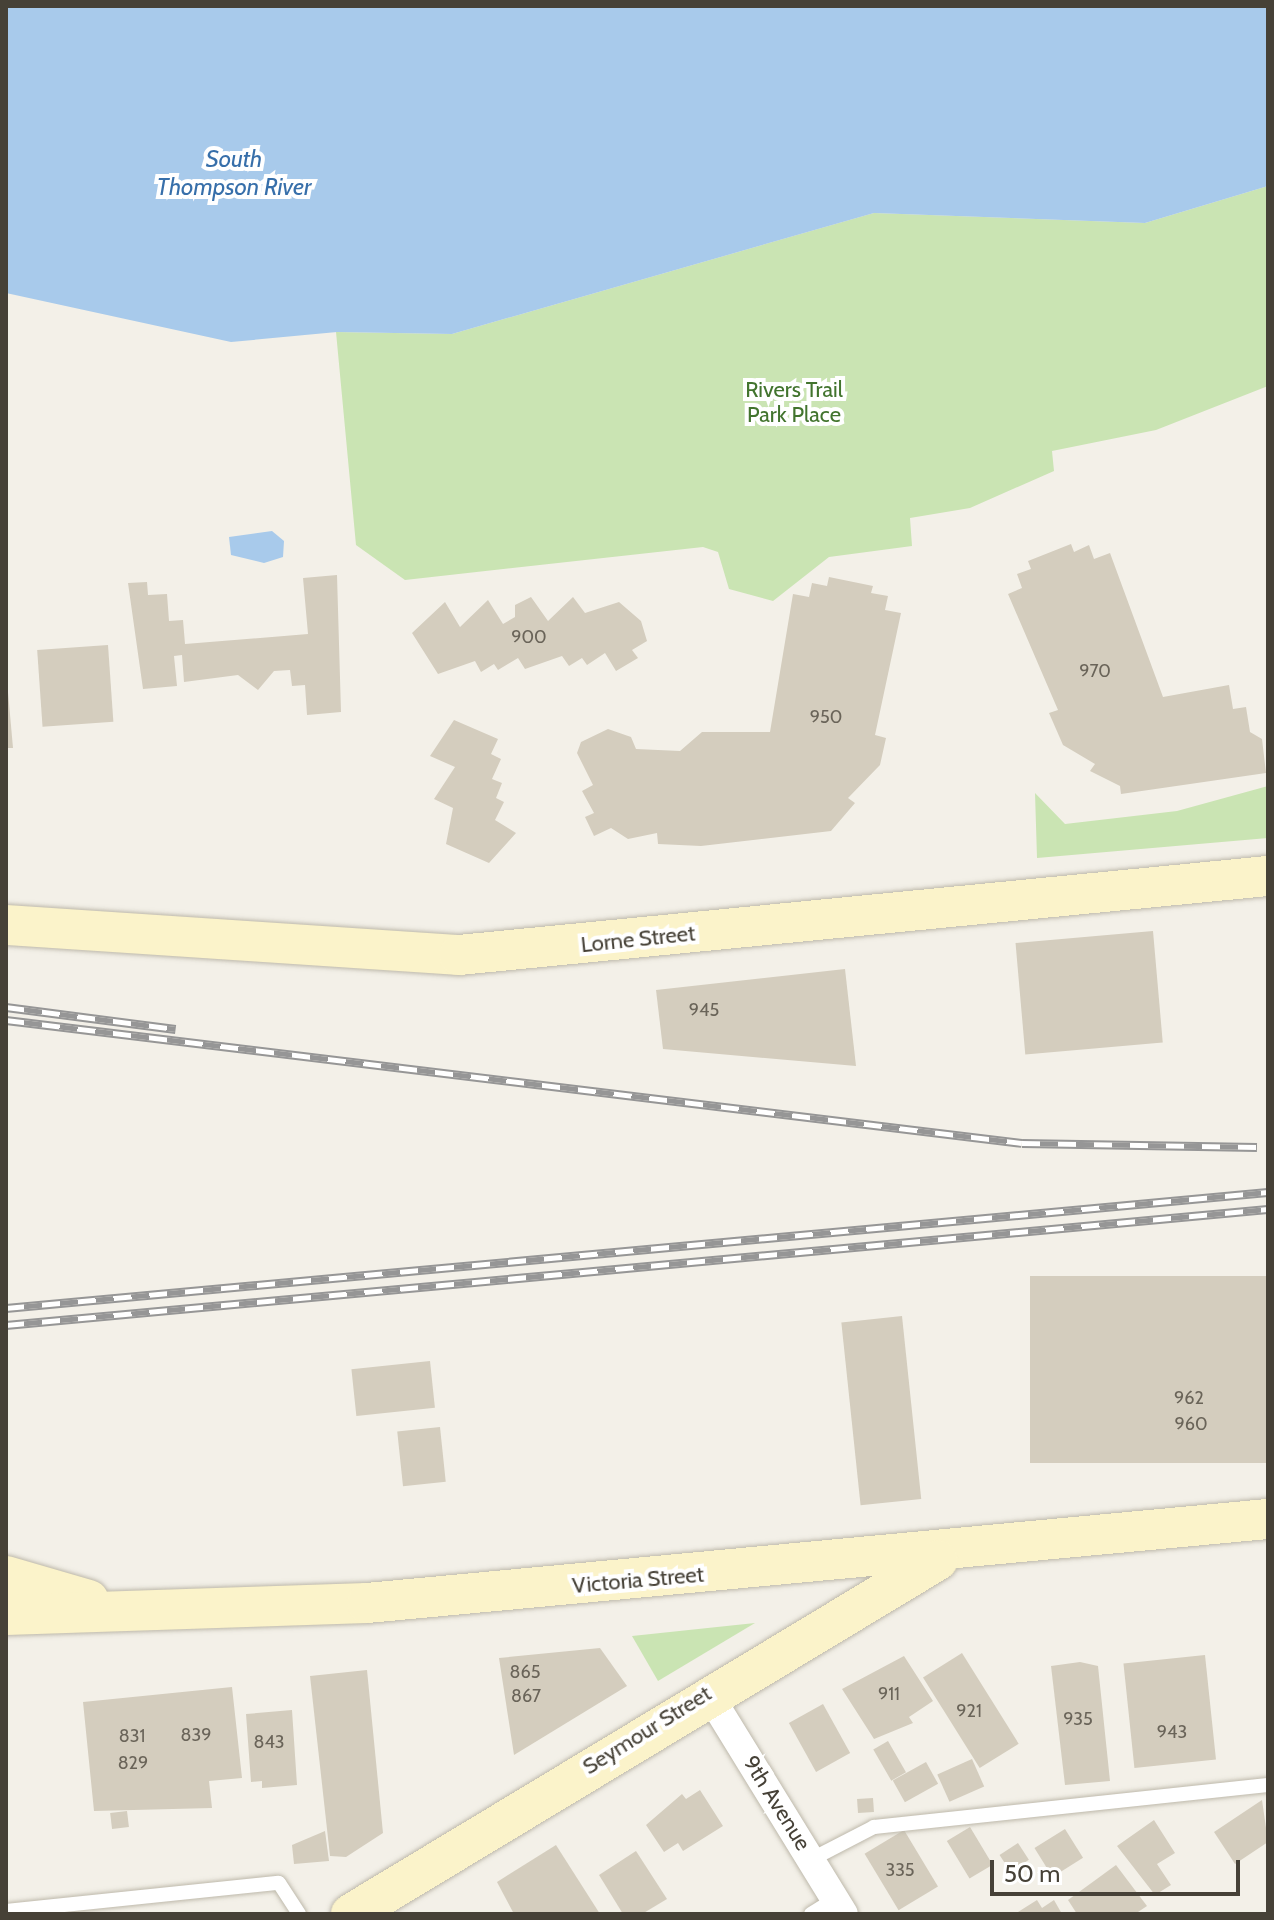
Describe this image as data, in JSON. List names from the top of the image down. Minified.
{"streets":{"main road":["Lorne Street","Victoria Street","Seymour Street"],"street":["9th Avenue"]},"crossings":[["Victoria Street","Seymour Street"],["Seymour Street","9th Avenue"]],"water":["South Thompson River"],"parks":["Rivers Trail Park Place"],"house_numbers":["900","970","950","945","962","960","865","911","867","921","935","943","839","831","843","829","335"],"scale_bar":"50 m"}
